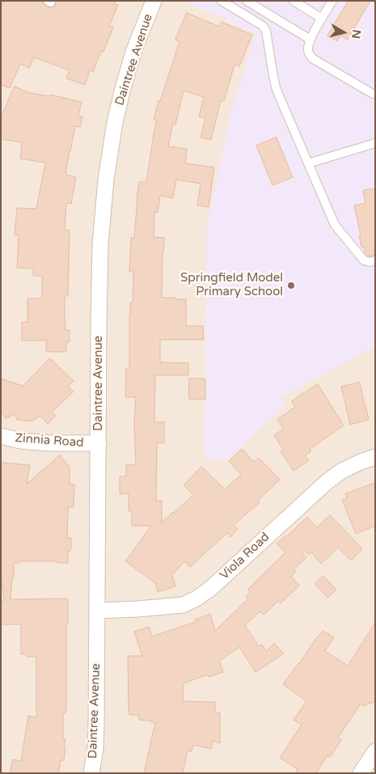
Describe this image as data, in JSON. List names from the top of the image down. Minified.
{"streets":{"street":["Daintree Avenue","Zinnia Road","Viola Road"]},"crossings":[["Daintree Avenue","Zinnia Road"],["Daintree Avenue","Viola Road"]],"places":["Springfield Model Primary School"],"north":"right"}
